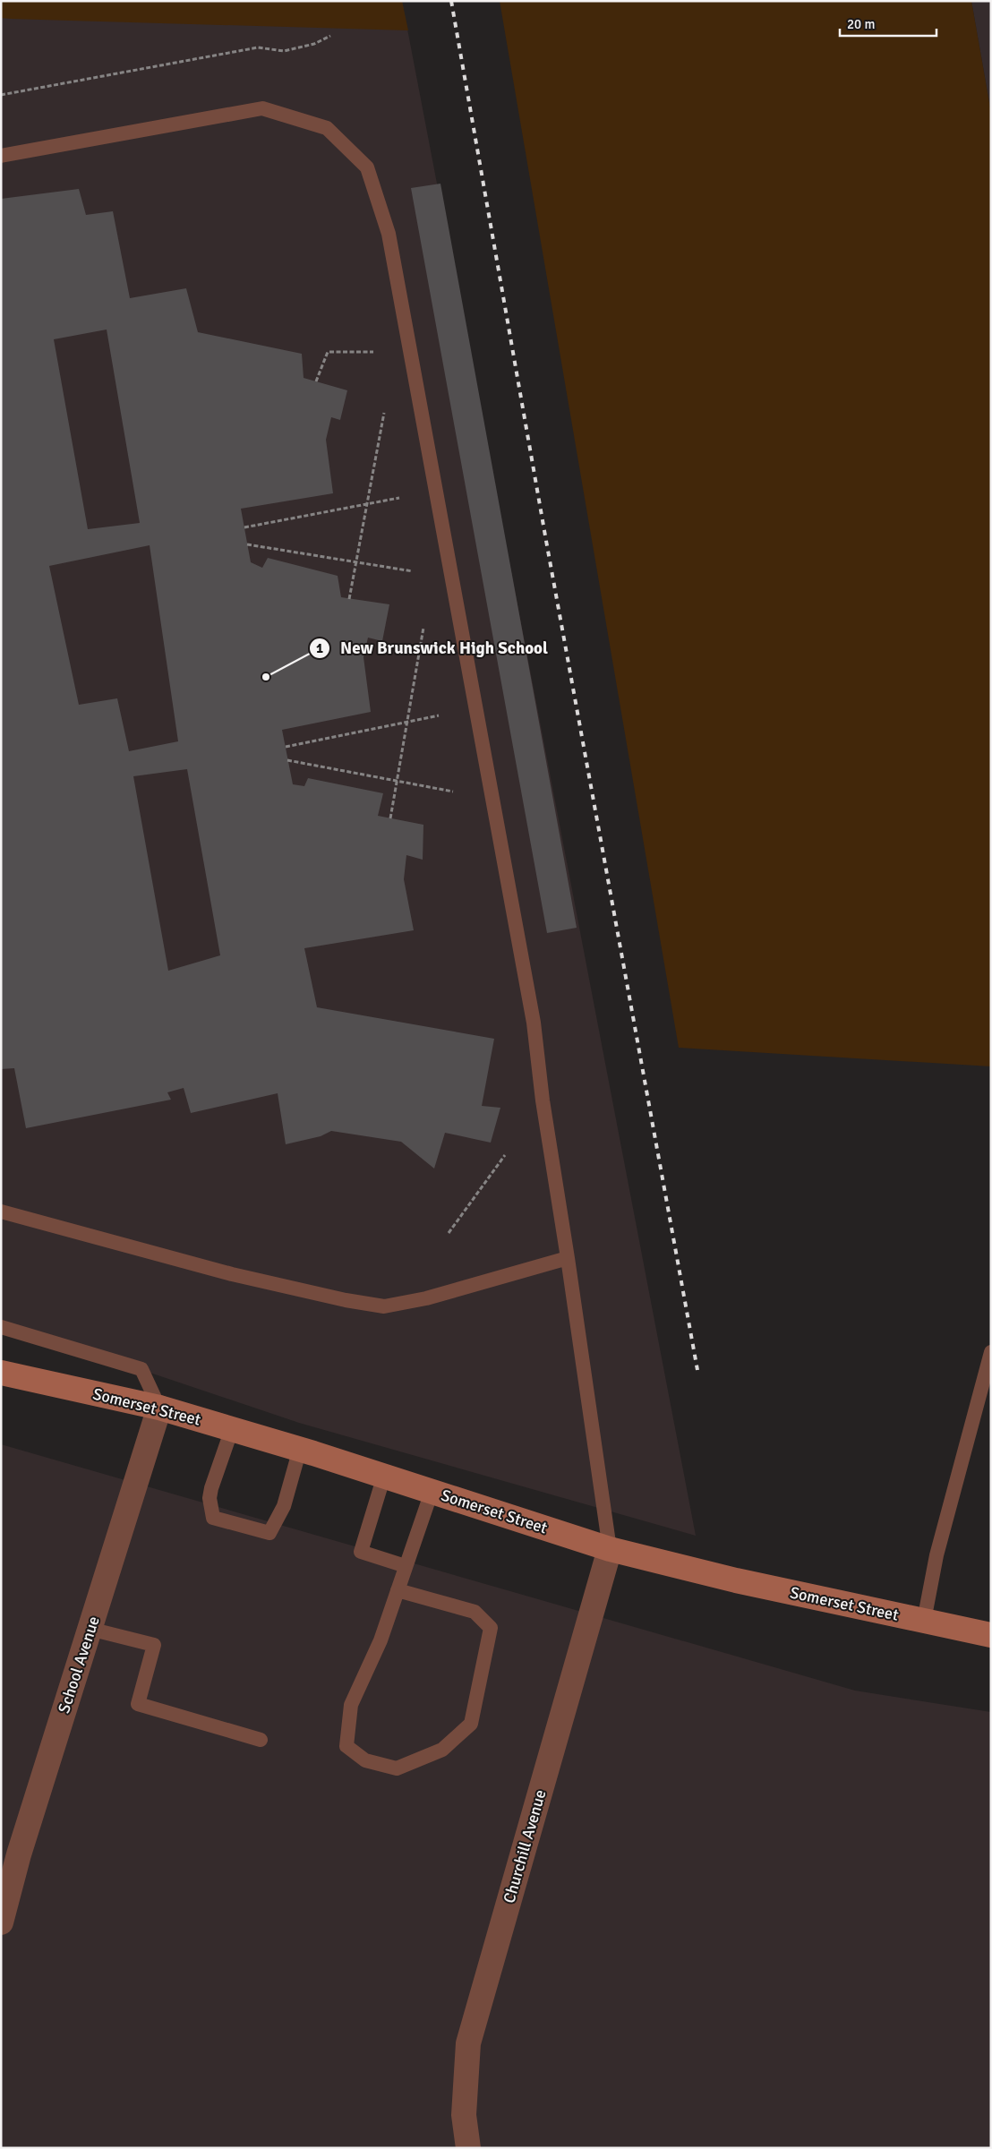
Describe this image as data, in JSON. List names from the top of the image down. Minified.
{"streets":{"main road":["Somerset Street"],"street":["School Avenue","Churchill Avenue"]},"crossings":[["Somerset Street","School Avenue"],["Somerset Street","Churchill Avenue"]],"places":["New Brunswick High School"],"scale_bar":"20 m"}
